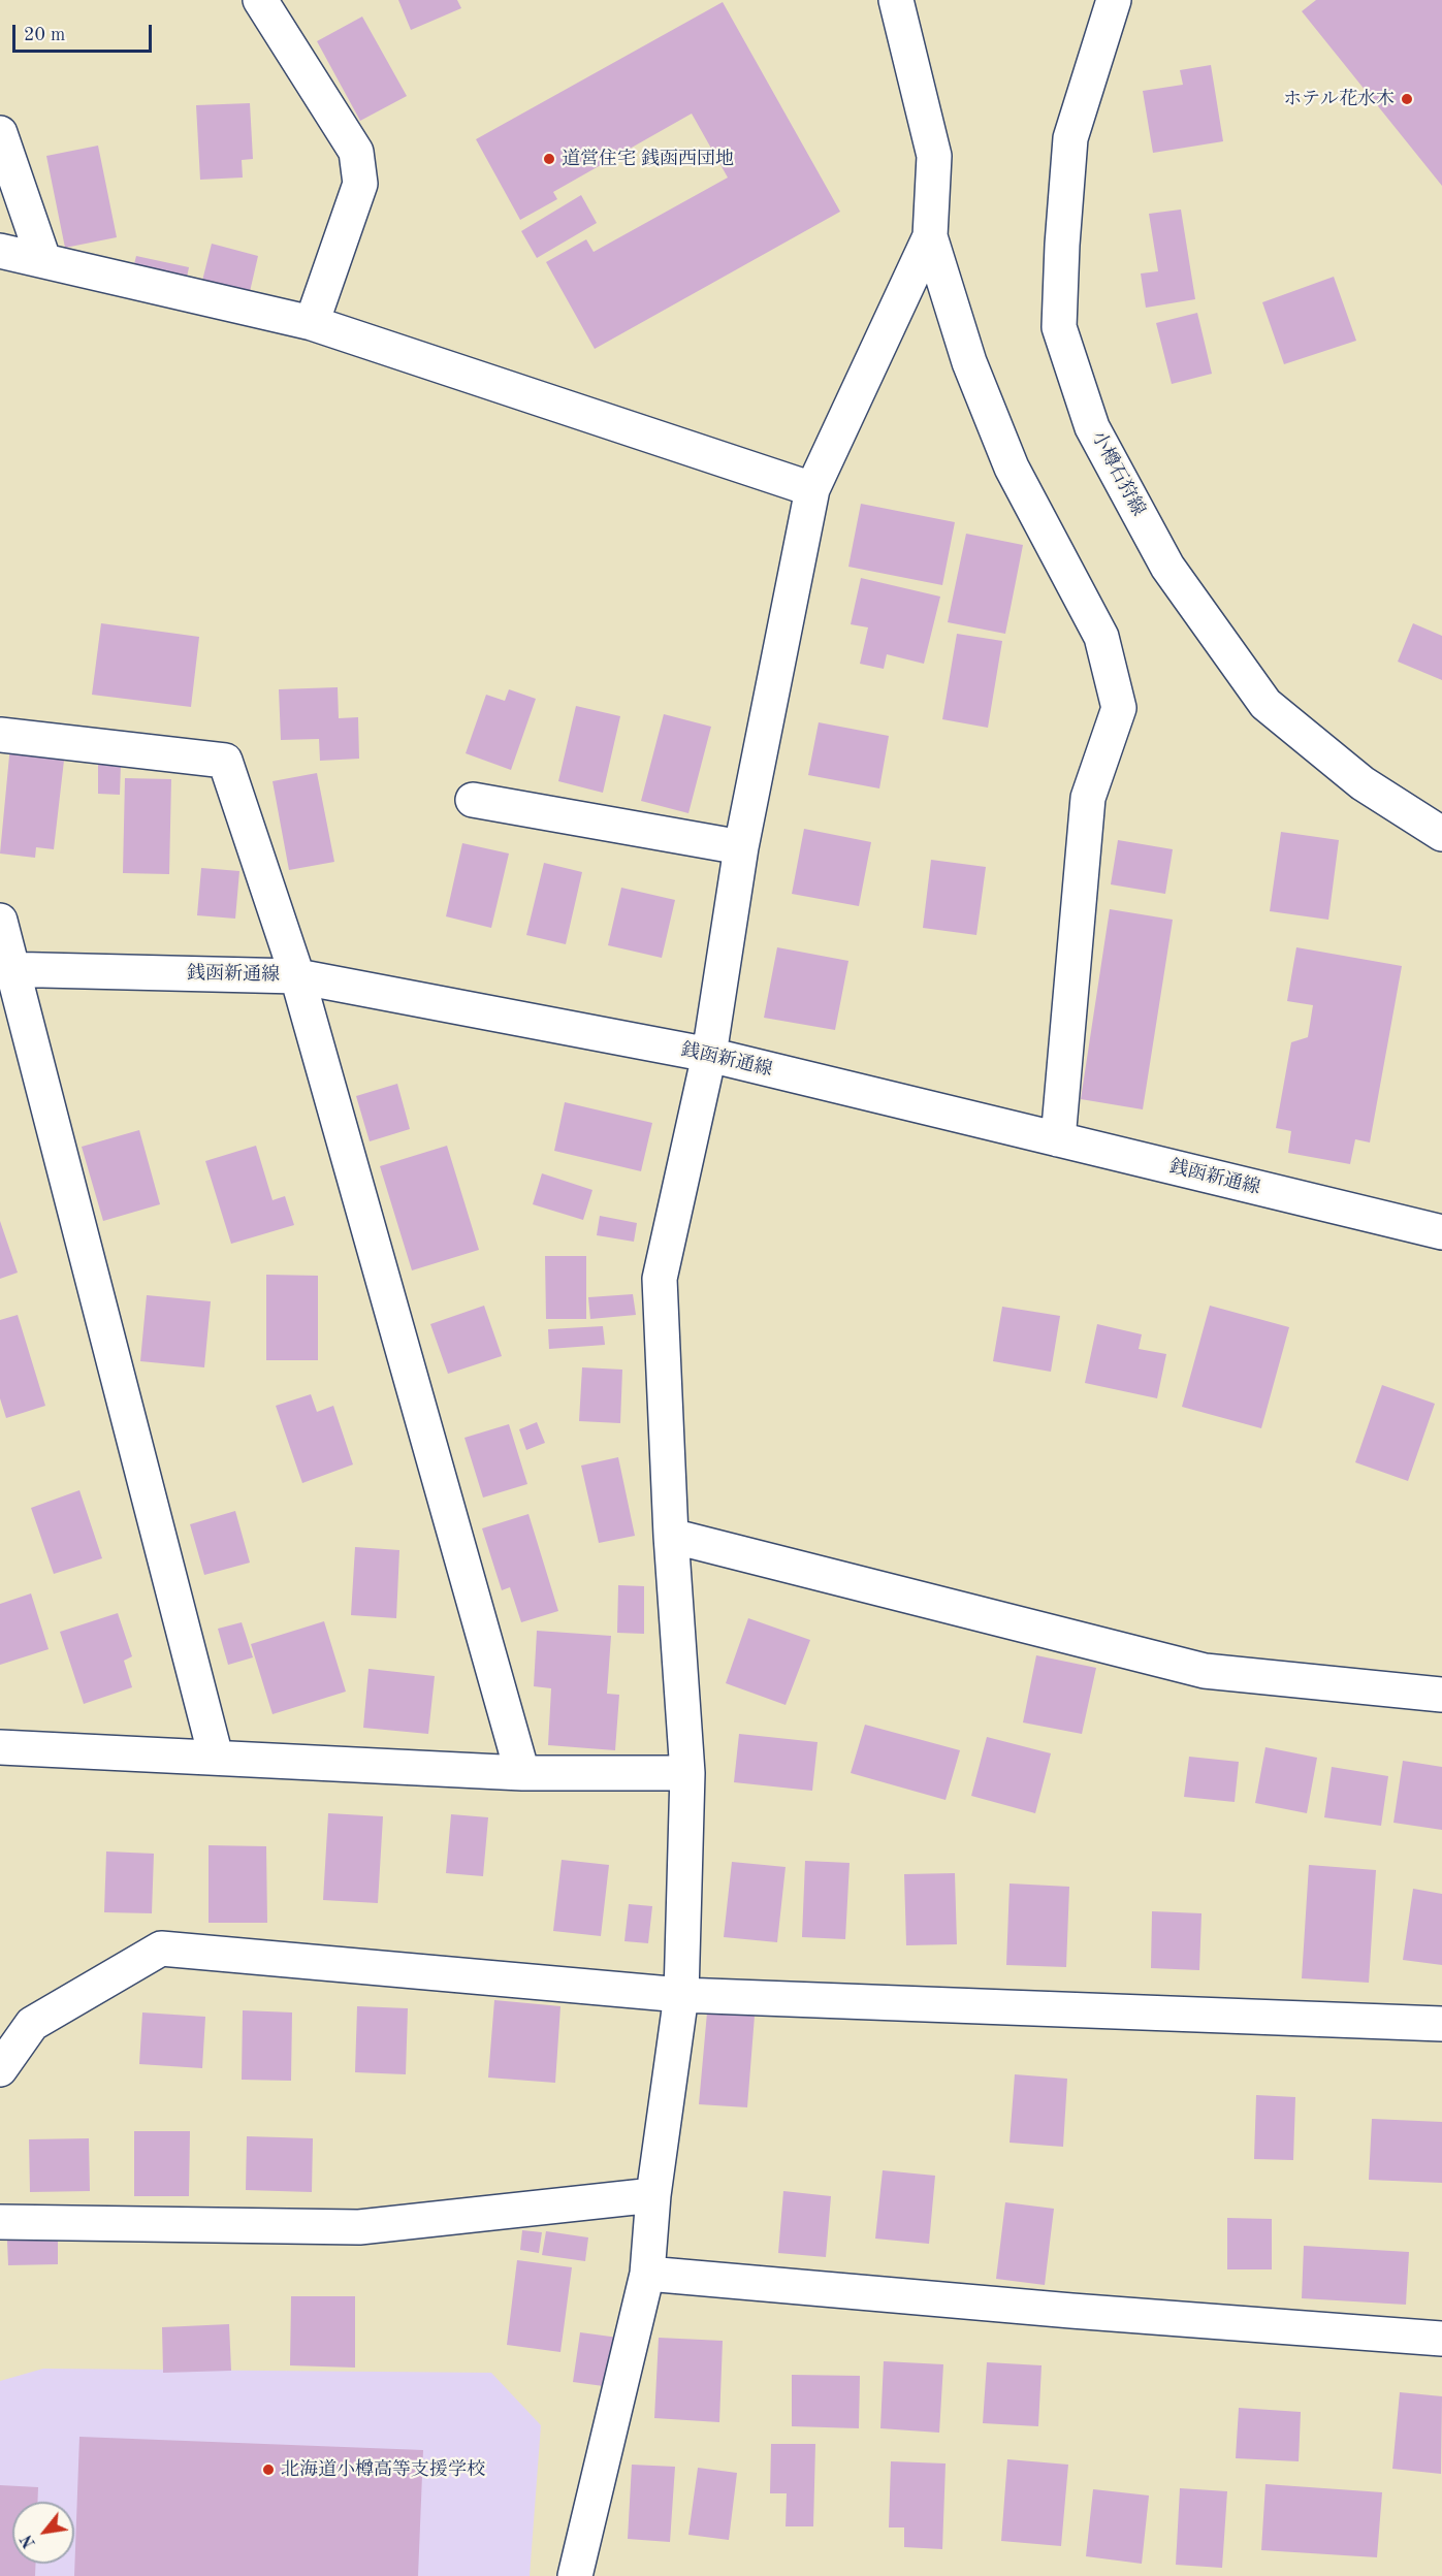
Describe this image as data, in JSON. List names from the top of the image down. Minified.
{"streets":{"street":["小樽石狩線","銭函新通線"]},"places":["ホテル花水木","道営住宅 銭函西団地","北海道小樽高等支援学校"],"scale_bar":"20 m","north":"bottom left"}
